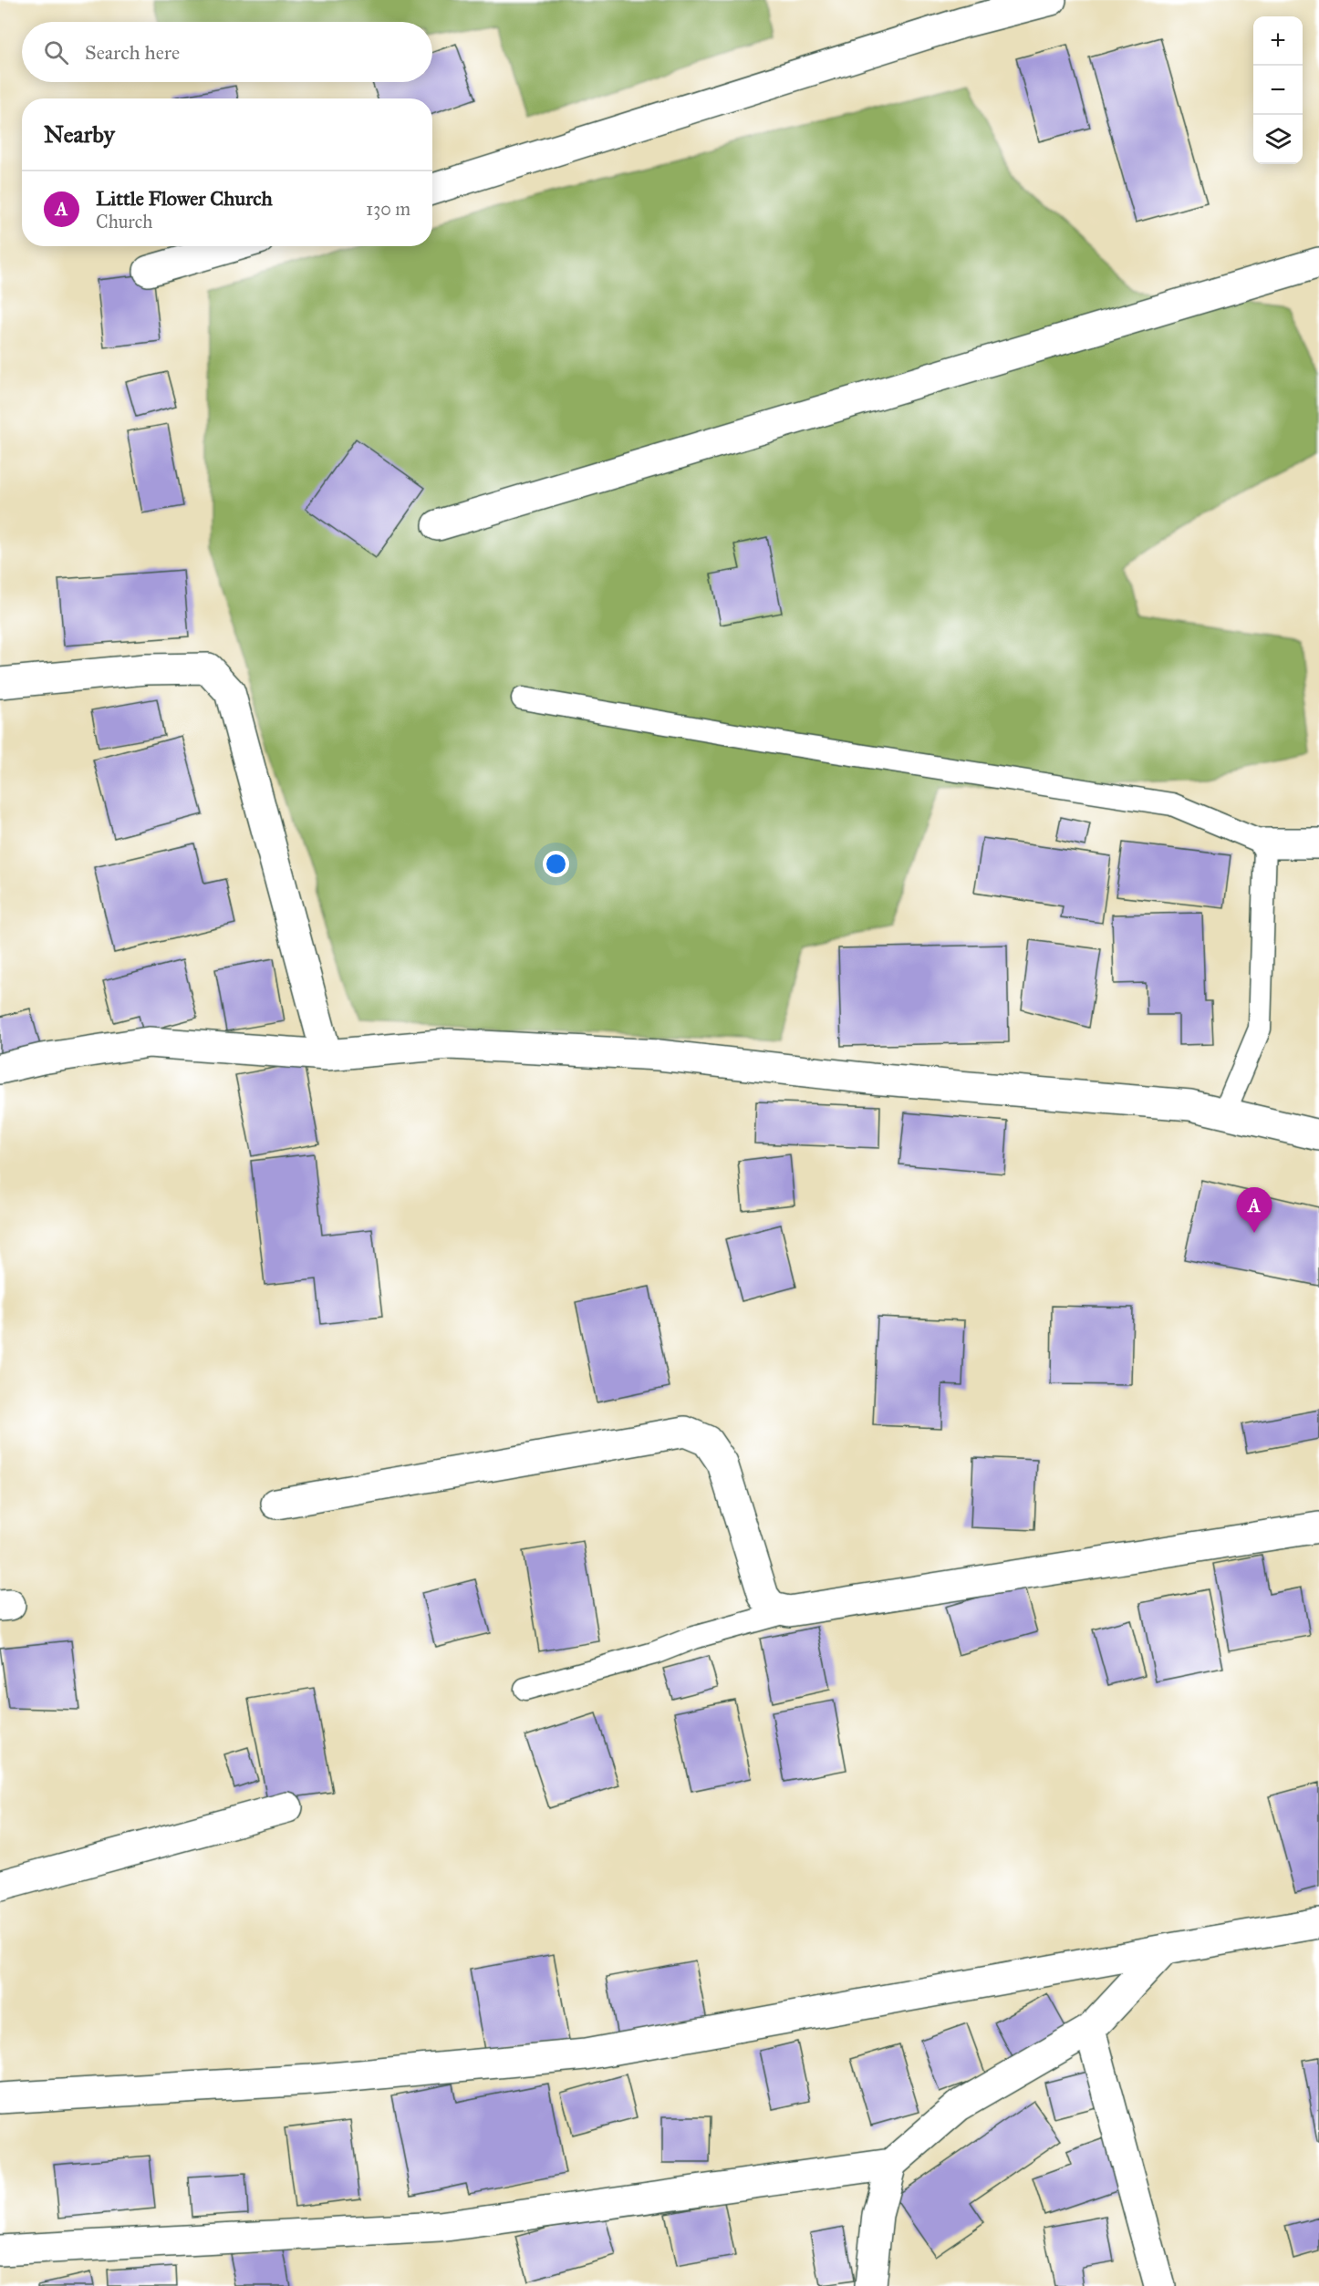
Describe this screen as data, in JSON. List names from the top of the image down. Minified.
{"page":{"map_buttons":["+","−"],"search":"Search here","heading":"Nearby","list":[{"mark":"A","name":"Little Flower Church","note":"Church","value":"130 m"}],"pins":"A"}}
